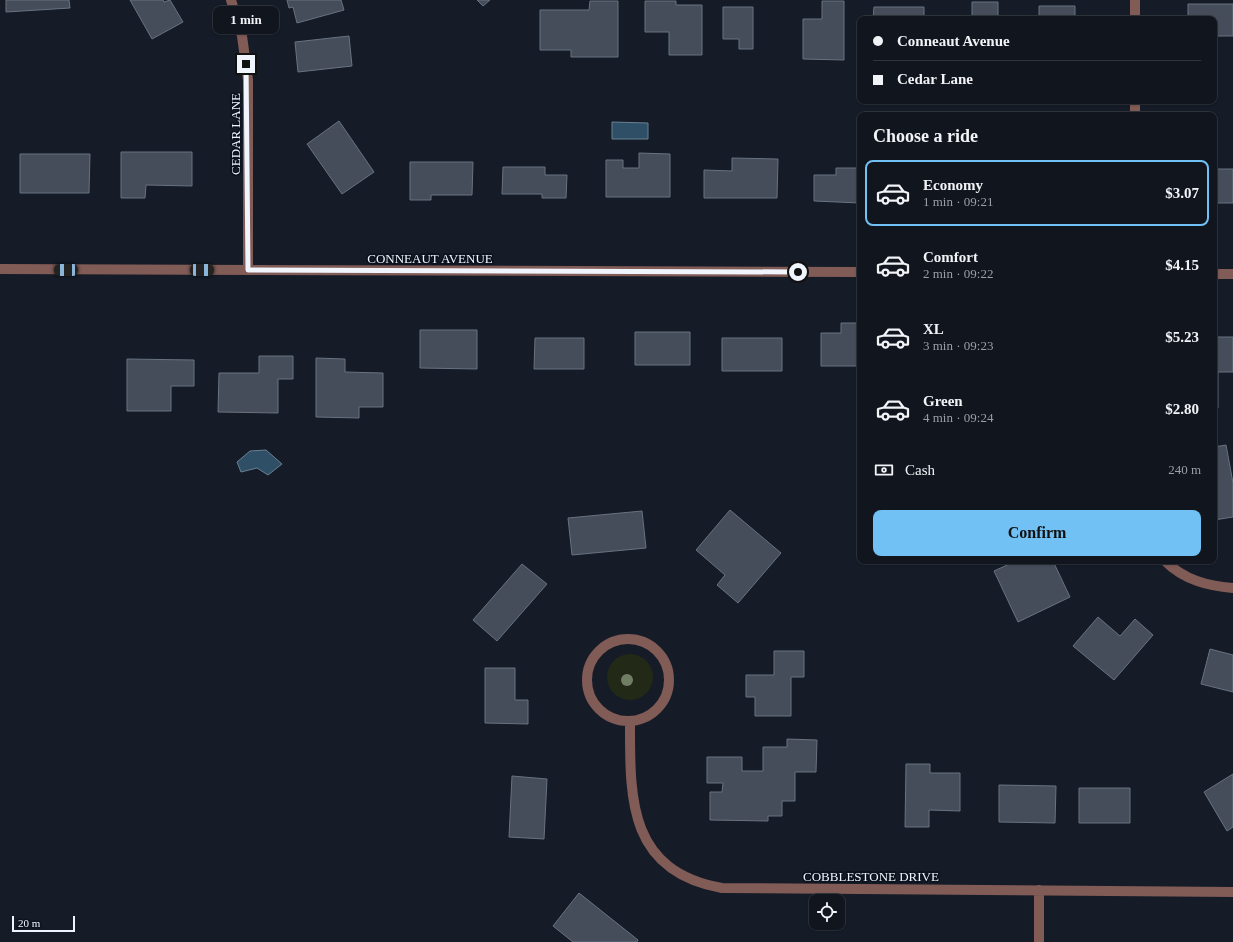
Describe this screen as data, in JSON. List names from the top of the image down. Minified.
{"streets":{"street":["CEDAR LANE","CONNEAUT AVENUE","COBBLESTONE DRIVE"]},"crossings":[["CEDAR LANE","CONNEAUT AVENUE"]],"scale_bar":"20 m","page":{"bubble":"1 min","banner":["Conneaut Avenue","Cedar Lane"],"heading":"Choose a ride","list":[{"name":"Economy","note":"1 min · 09:21","value":"$3.07"},{"name":"Comfort","note":"2 min · 09:22","value":"$4.15"},{"name":"XL","note":"3 min · 09:23","value":"$5.23"},{"name":"Green","note":"4 min · 09:24","value":"$2.80"}],"pay":["Cash","240 m"],"buttons":"Confirm","scale":"20 m"}}
